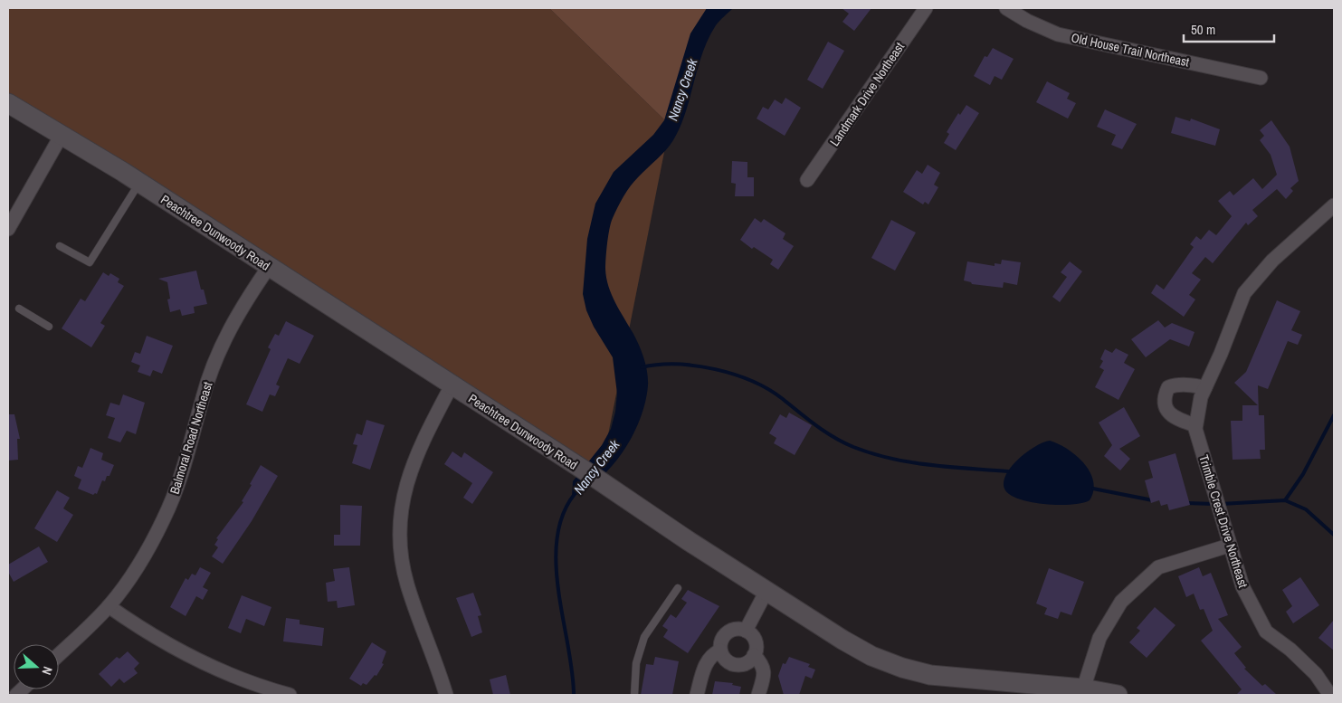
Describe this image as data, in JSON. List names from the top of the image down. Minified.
{"streets":{"main road":["Peachtree Dunwoody Road"],"street":["Old House Trail Northeast","Landmark Drive Northeast","Balmoral Road Northeast","Trimble Crest Drive Northeast"]},"crossings":[["Peachtree Dunwoody Road","Balmoral Road Northeast"]],"water":["Nancy Creek"],"scale_bar":"50 m","north":"right"}
